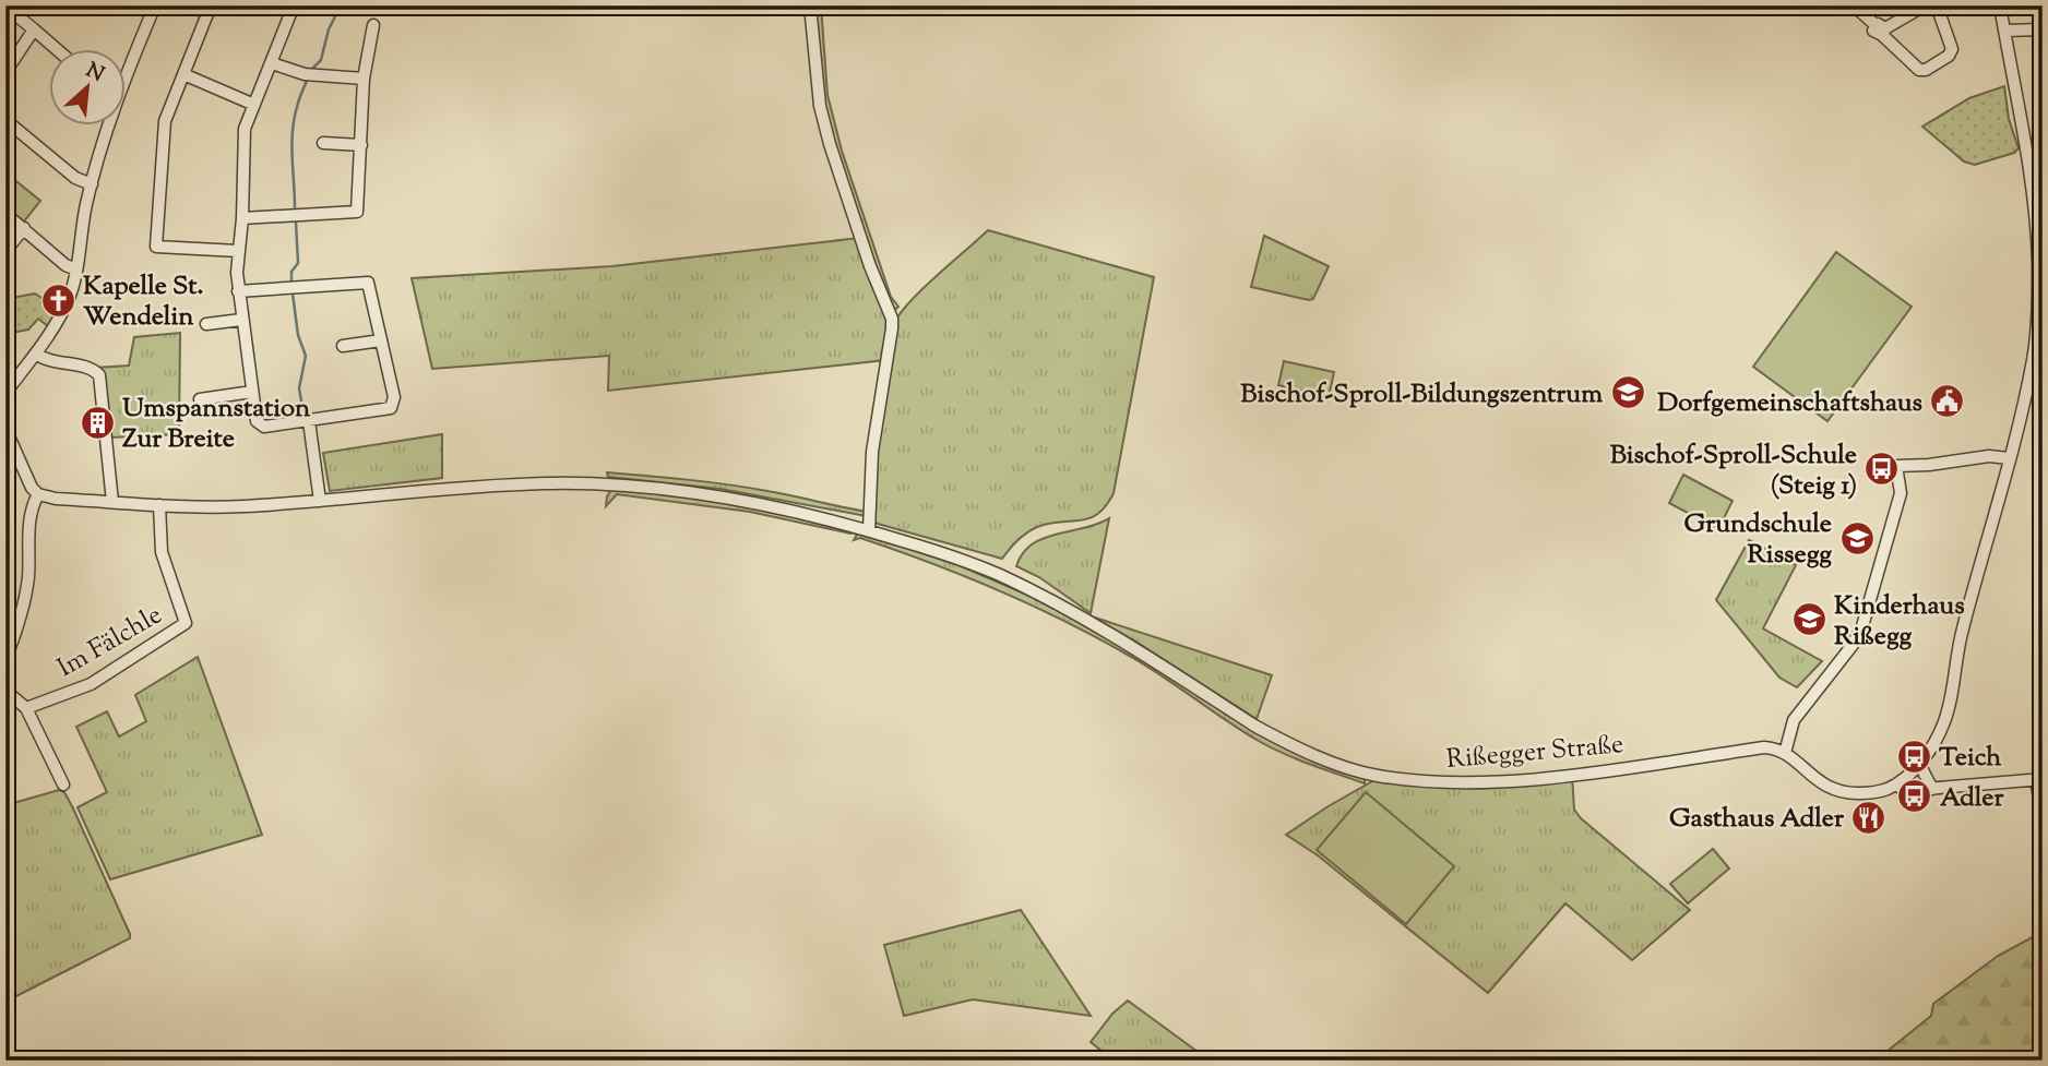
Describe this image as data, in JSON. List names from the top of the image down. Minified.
{"streets":{"street":["Im Fälchle","Rißegger Straße"]},"crossings":[["Im Fälchle","Rißegger Straße"]],"places":{"church":["Kapelle St. Wendelin"],"school or university":["Bischof-Sproll-Bildungszentrum","Grundschule Rissegg","Kinderhaus Rißegg"],"public building":["Dorfgemeinschaftshaus"],"building":["Umspannstation Zur Breite"],"bus stop":["Bischof-Sproll-Schule (Steig 1)","Teich","Adler"],"restaurant":["Gasthaus Adler"]},"north":"top right"}
